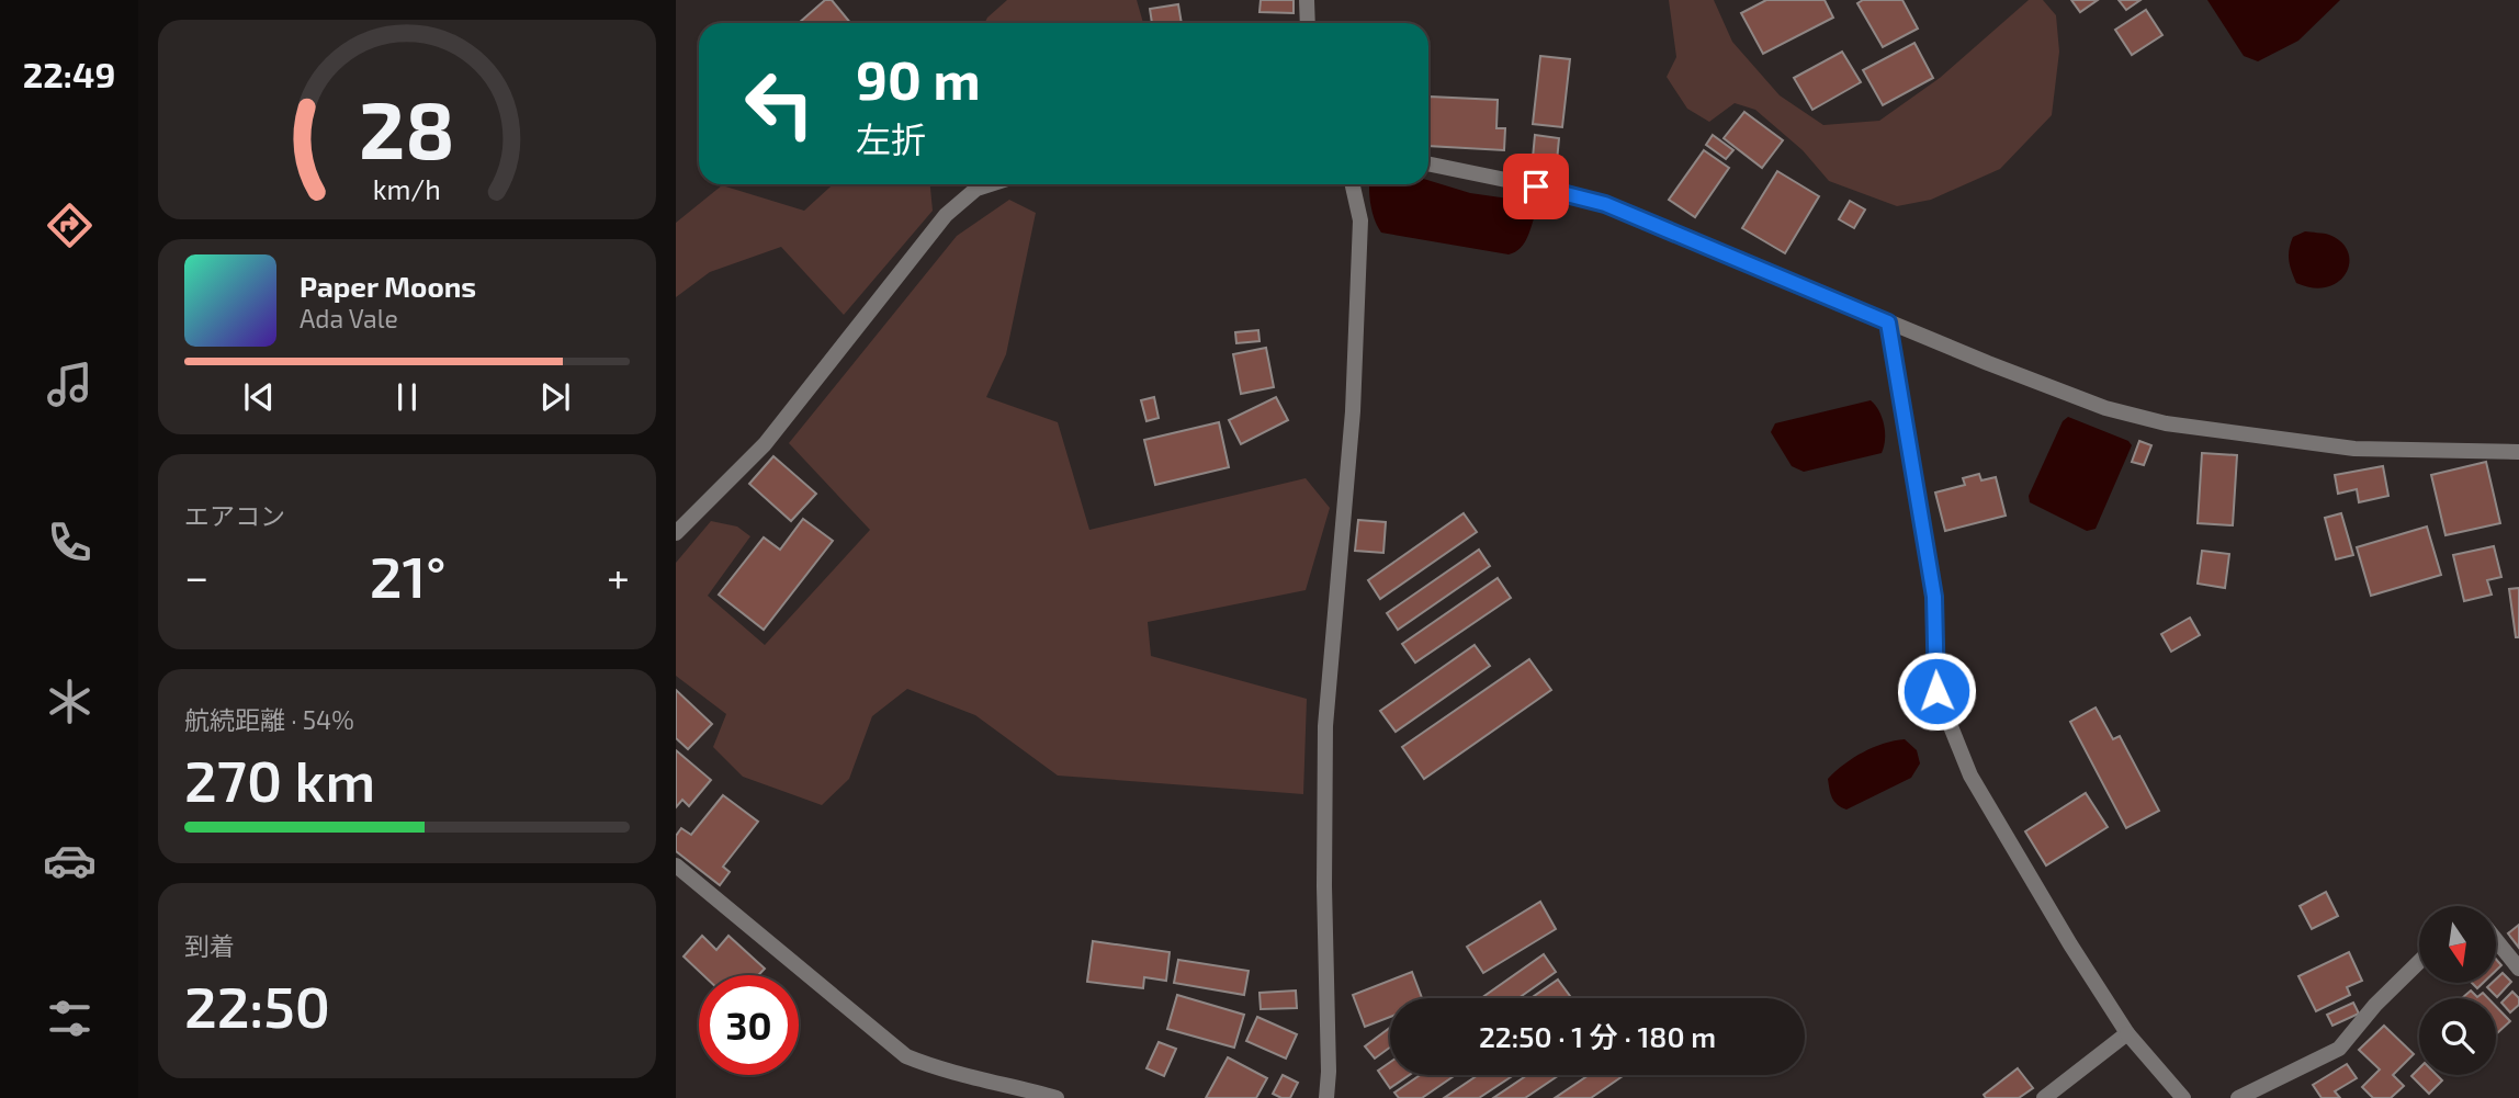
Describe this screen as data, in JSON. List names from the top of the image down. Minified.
{"north":"bottom","page":{"tabs":"22:49","turn":["90 m","左折"],"song":["Paper Moons","Ada Vale"],"tile":["エアコン",["航続距離 · 54%","270 km"],["到着","22:50"]],"heat":["−","21°","+"],"limit":"30","trip":"22:50 · 1 分 · 180 m","gauge":["28","km/h"]}}
